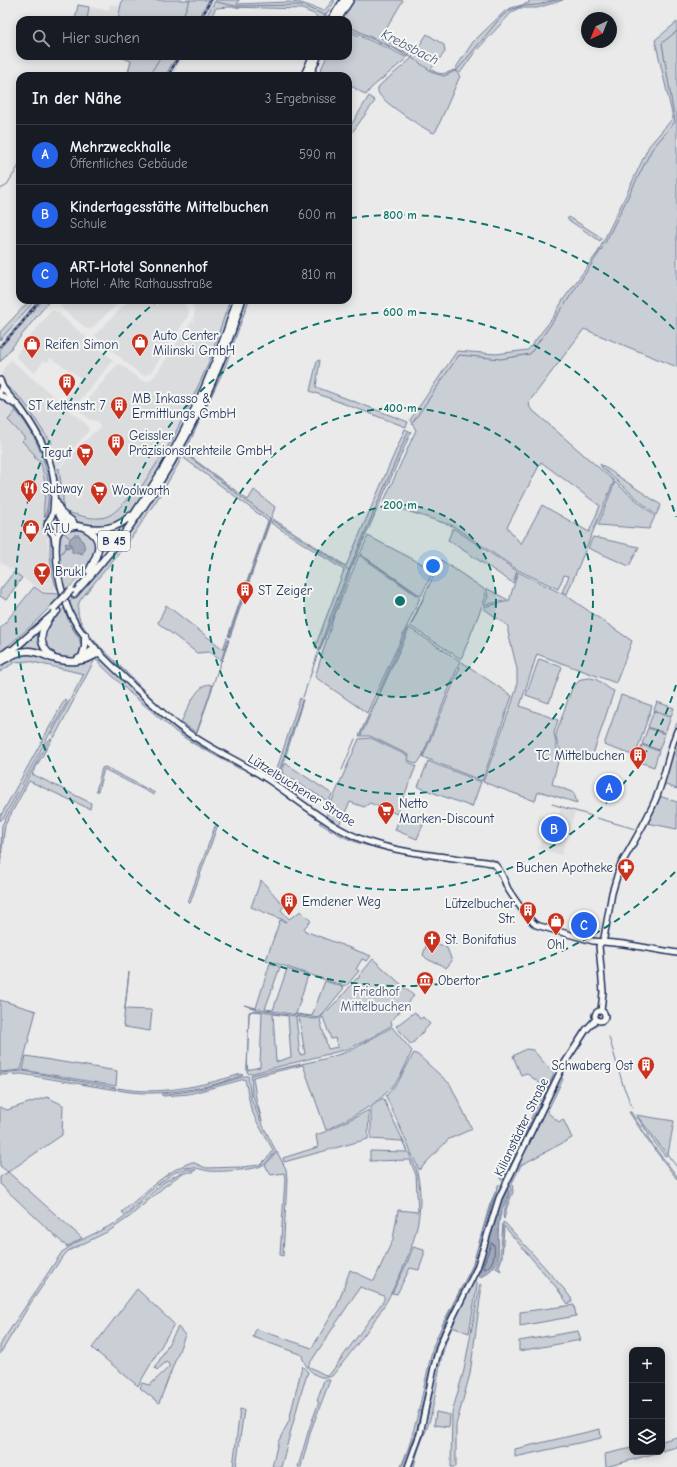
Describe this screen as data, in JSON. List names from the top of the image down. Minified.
{"streets":{"highway":["B 45"],"main road":["Lützelbuchener Straße","Kilianstädter Straße"]},"crossings":[["Lützelbuchener Straße","Kilianstädter Straße"]],"water":["Krebsbach"],"parks":["Friedhof Mittelbuchen"],"places":{"shop":["Auto Center Milinski GmbH","Reifen Simon","A.T.U","Ohl"],"building":["ST Keltenstr. 7","MB Inkasso & Ermittlungs GmbH","Geissler Präzisionsdrehteile GmbH","ST Zeiger","TC Mittelbuchen","Emdener Weg","Lützelbucher Str.","Schwaberg Ost"],"supermarket":["Tegut","Woolworth","Netto Marken-Discount"],"restaurant":["Subway"],"bar":["Brukl"],"pharmacy":["Buchen Apotheke"],"church":["St. Bonifatius"],"museum":["Obertor"]},"north":"bottom left","page":{"search":"Hier suchen","heading":["In der Nähe","3 Ergebnisse"],"list":[{"mark":"A","name":"Mehrzweckhalle","note":"Öffentliches Gebäude","value":"590 m"},{"mark":"B","name":"Kindertagesstätte Mittelbuchen","note":"Schule","value":"600 m"},{"mark":"C","name":"ART-Hotel Sonnenhof","note":"Hotel · Alte Rathausstraße","value":"810 m"}],"pins":["A","B","C"],"map_buttons":["+","−"]},"rings":["800 m","600 m","400 m","200 m"]}
